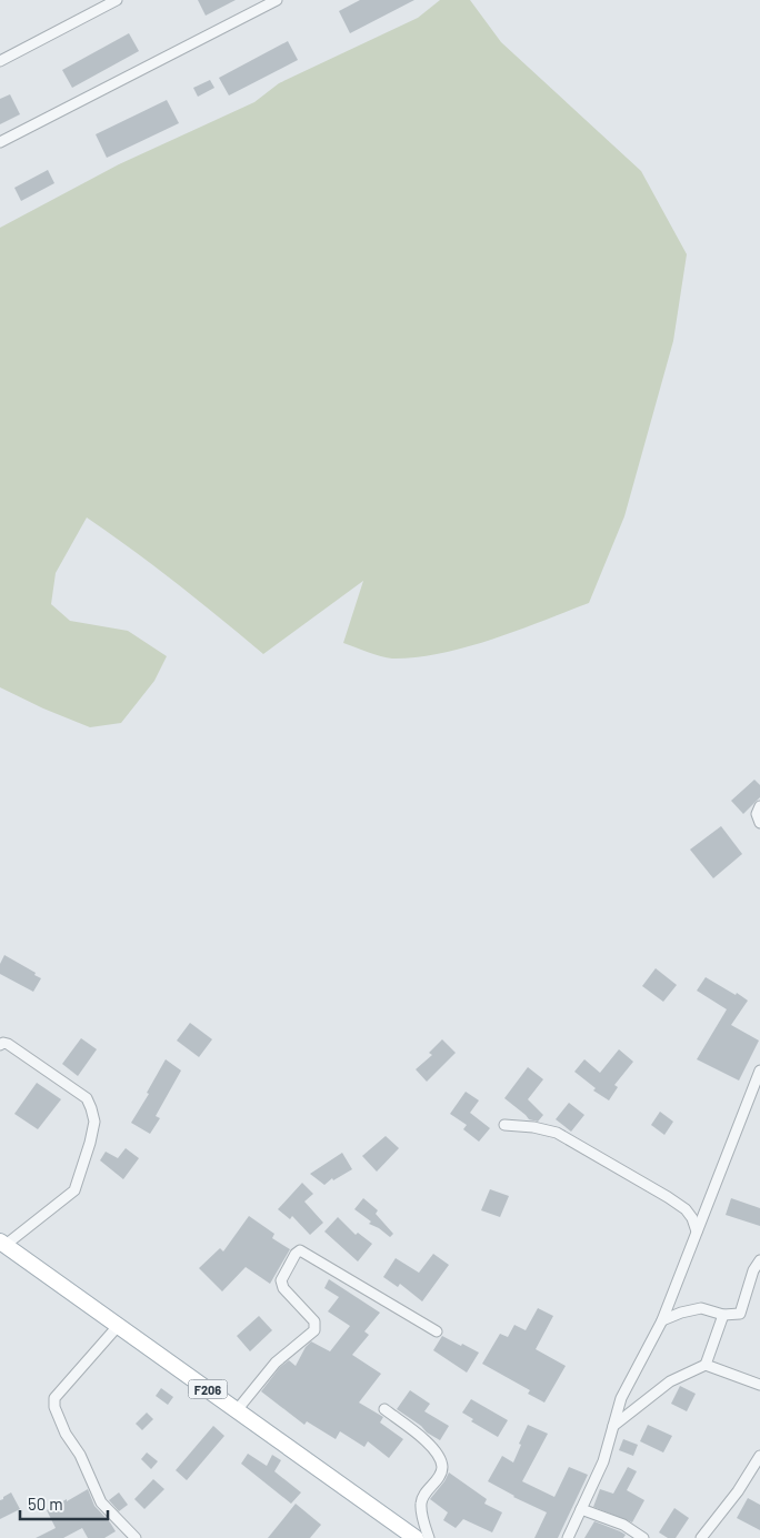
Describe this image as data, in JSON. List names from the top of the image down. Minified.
{"streets":{"main road":["F206"]},"scale_bar":"50 m"}
